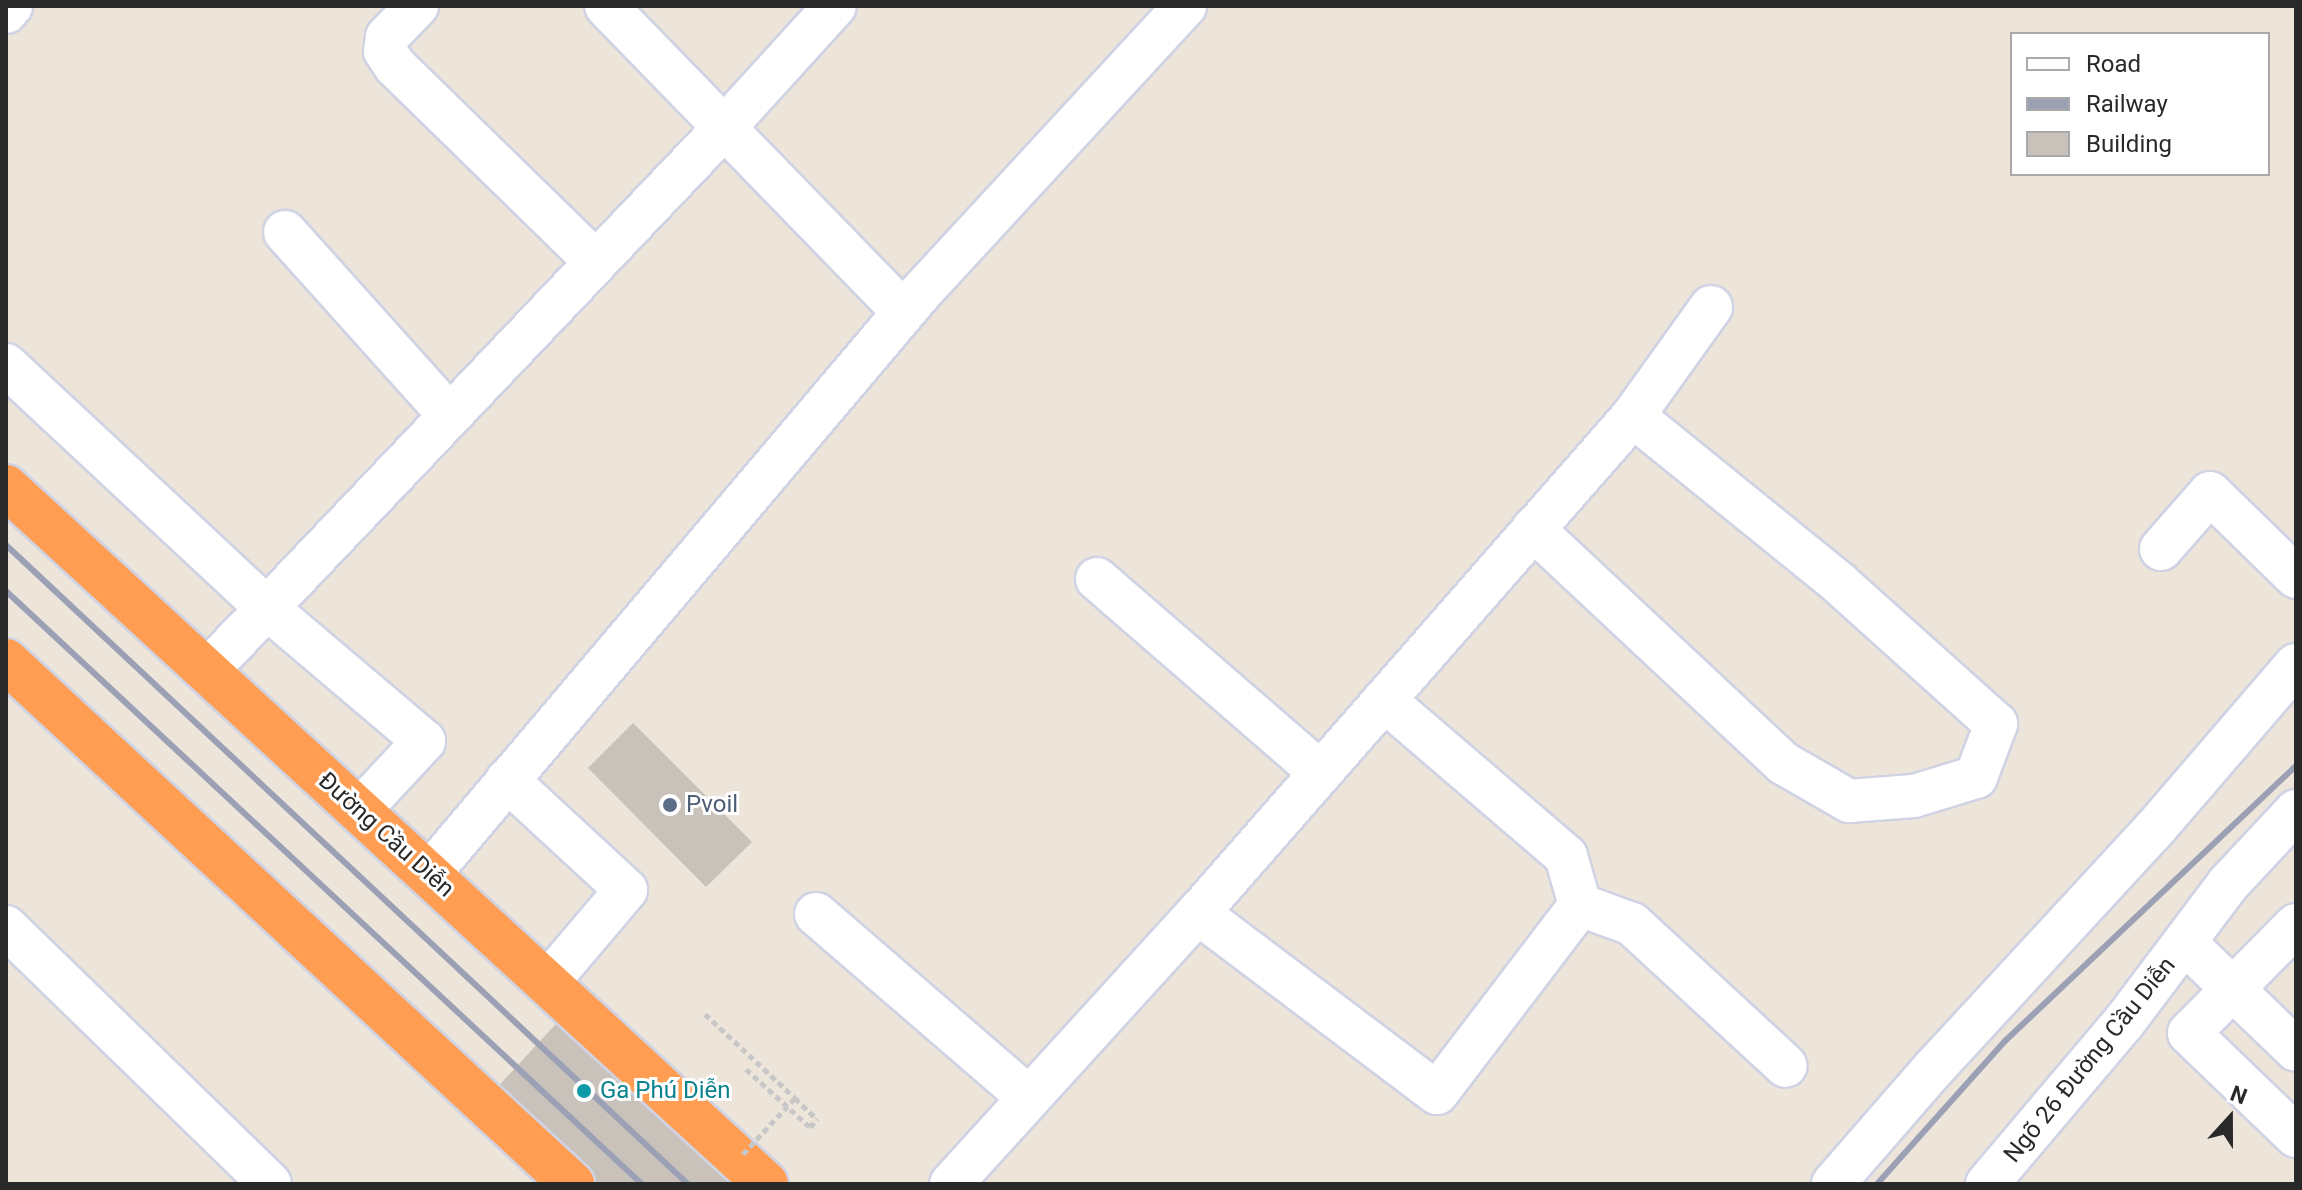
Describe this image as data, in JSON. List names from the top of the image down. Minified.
{"streets":{"highway":["Đường Cầu Diễn"],"street":["Ngõ 26 Đường Cầu Diễn"]},"places":["Pvoil","Ga Phú Diễn"],"legend":["Road","Railway","Building"],"north":"top"}
